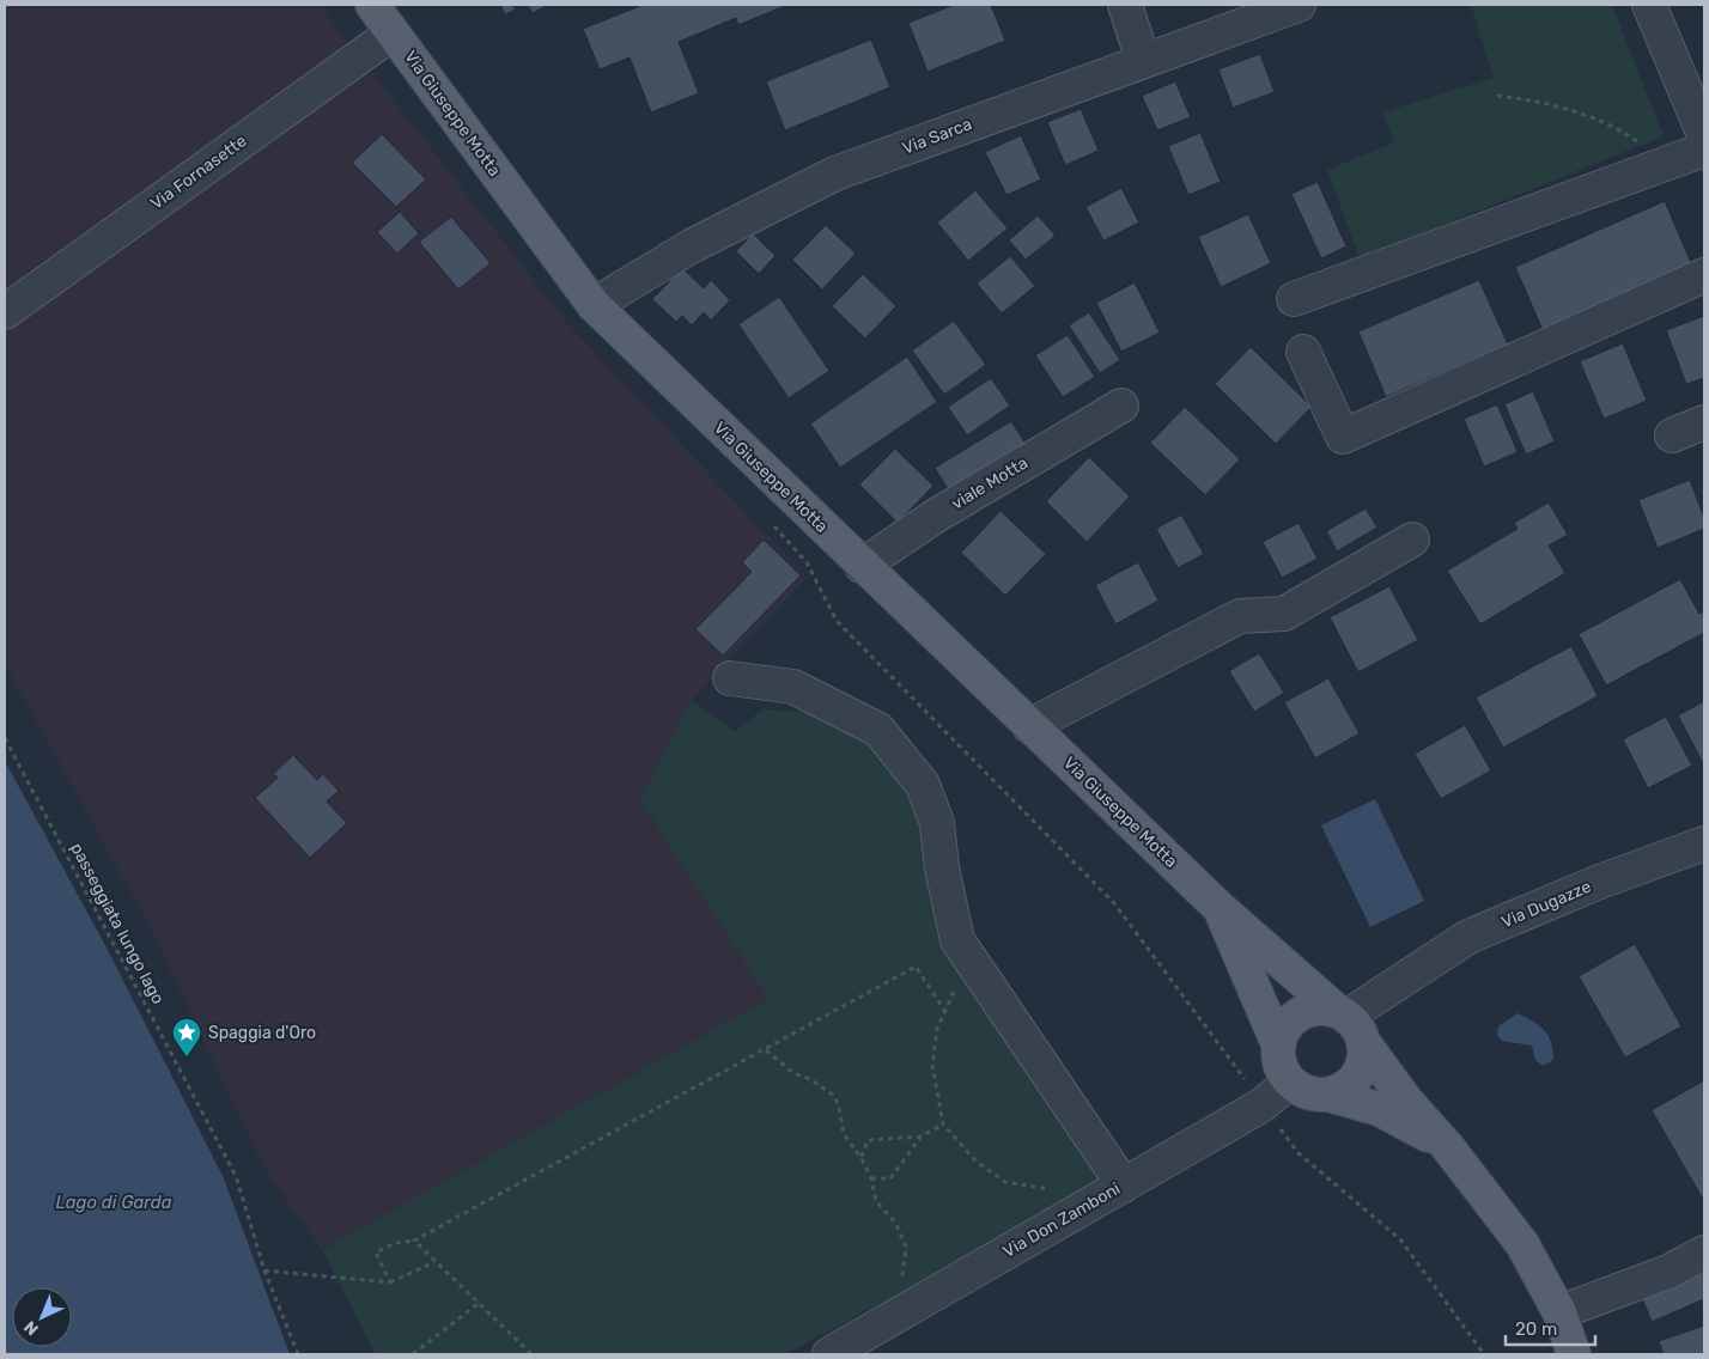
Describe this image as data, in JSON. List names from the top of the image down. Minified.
{"streets":{"main road":["Via Giuseppe Motta"],"street":["Via Sarca","Via Fornasette","viale Motta","Via Dugazze","Via Don Zamboni"],"path":["passeggiata lungo lago"]},"crossings":[["Via Giuseppe Motta","Via Sarca"],["Via Giuseppe Motta","Via Fornasette"],["Via Giuseppe Motta","viale Motta"],["Via Giuseppe Motta","Via Dugazze"],["Via Giuseppe Motta","Via Don Zamboni"],["Via Dugazze","Via Don Zamboni"]],"water":["Lago di Garda"],"places":{"place":["Spaggia d'Oro"]},"scale_bar":"20 m","north":"bottom left"}
